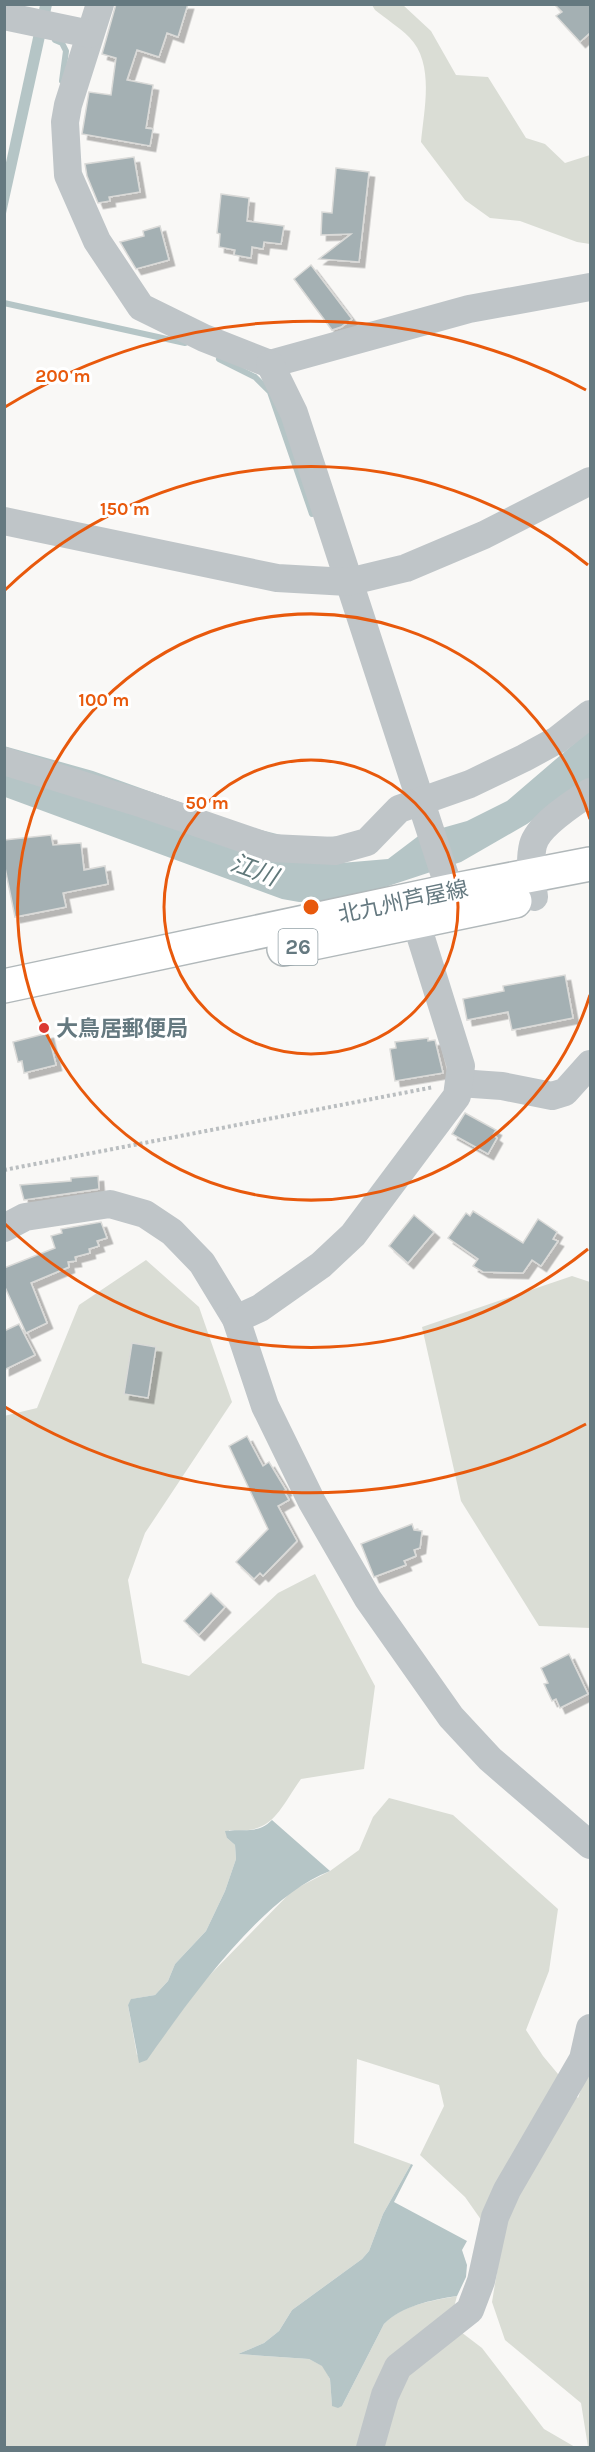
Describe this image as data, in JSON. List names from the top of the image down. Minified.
{"streets":{"main road":["北九州芦屋線","26"]},"water":["江川"],"places":["大鳥居郵便局"],"rings":["200 m","150 m","100 m","50 m"]}
